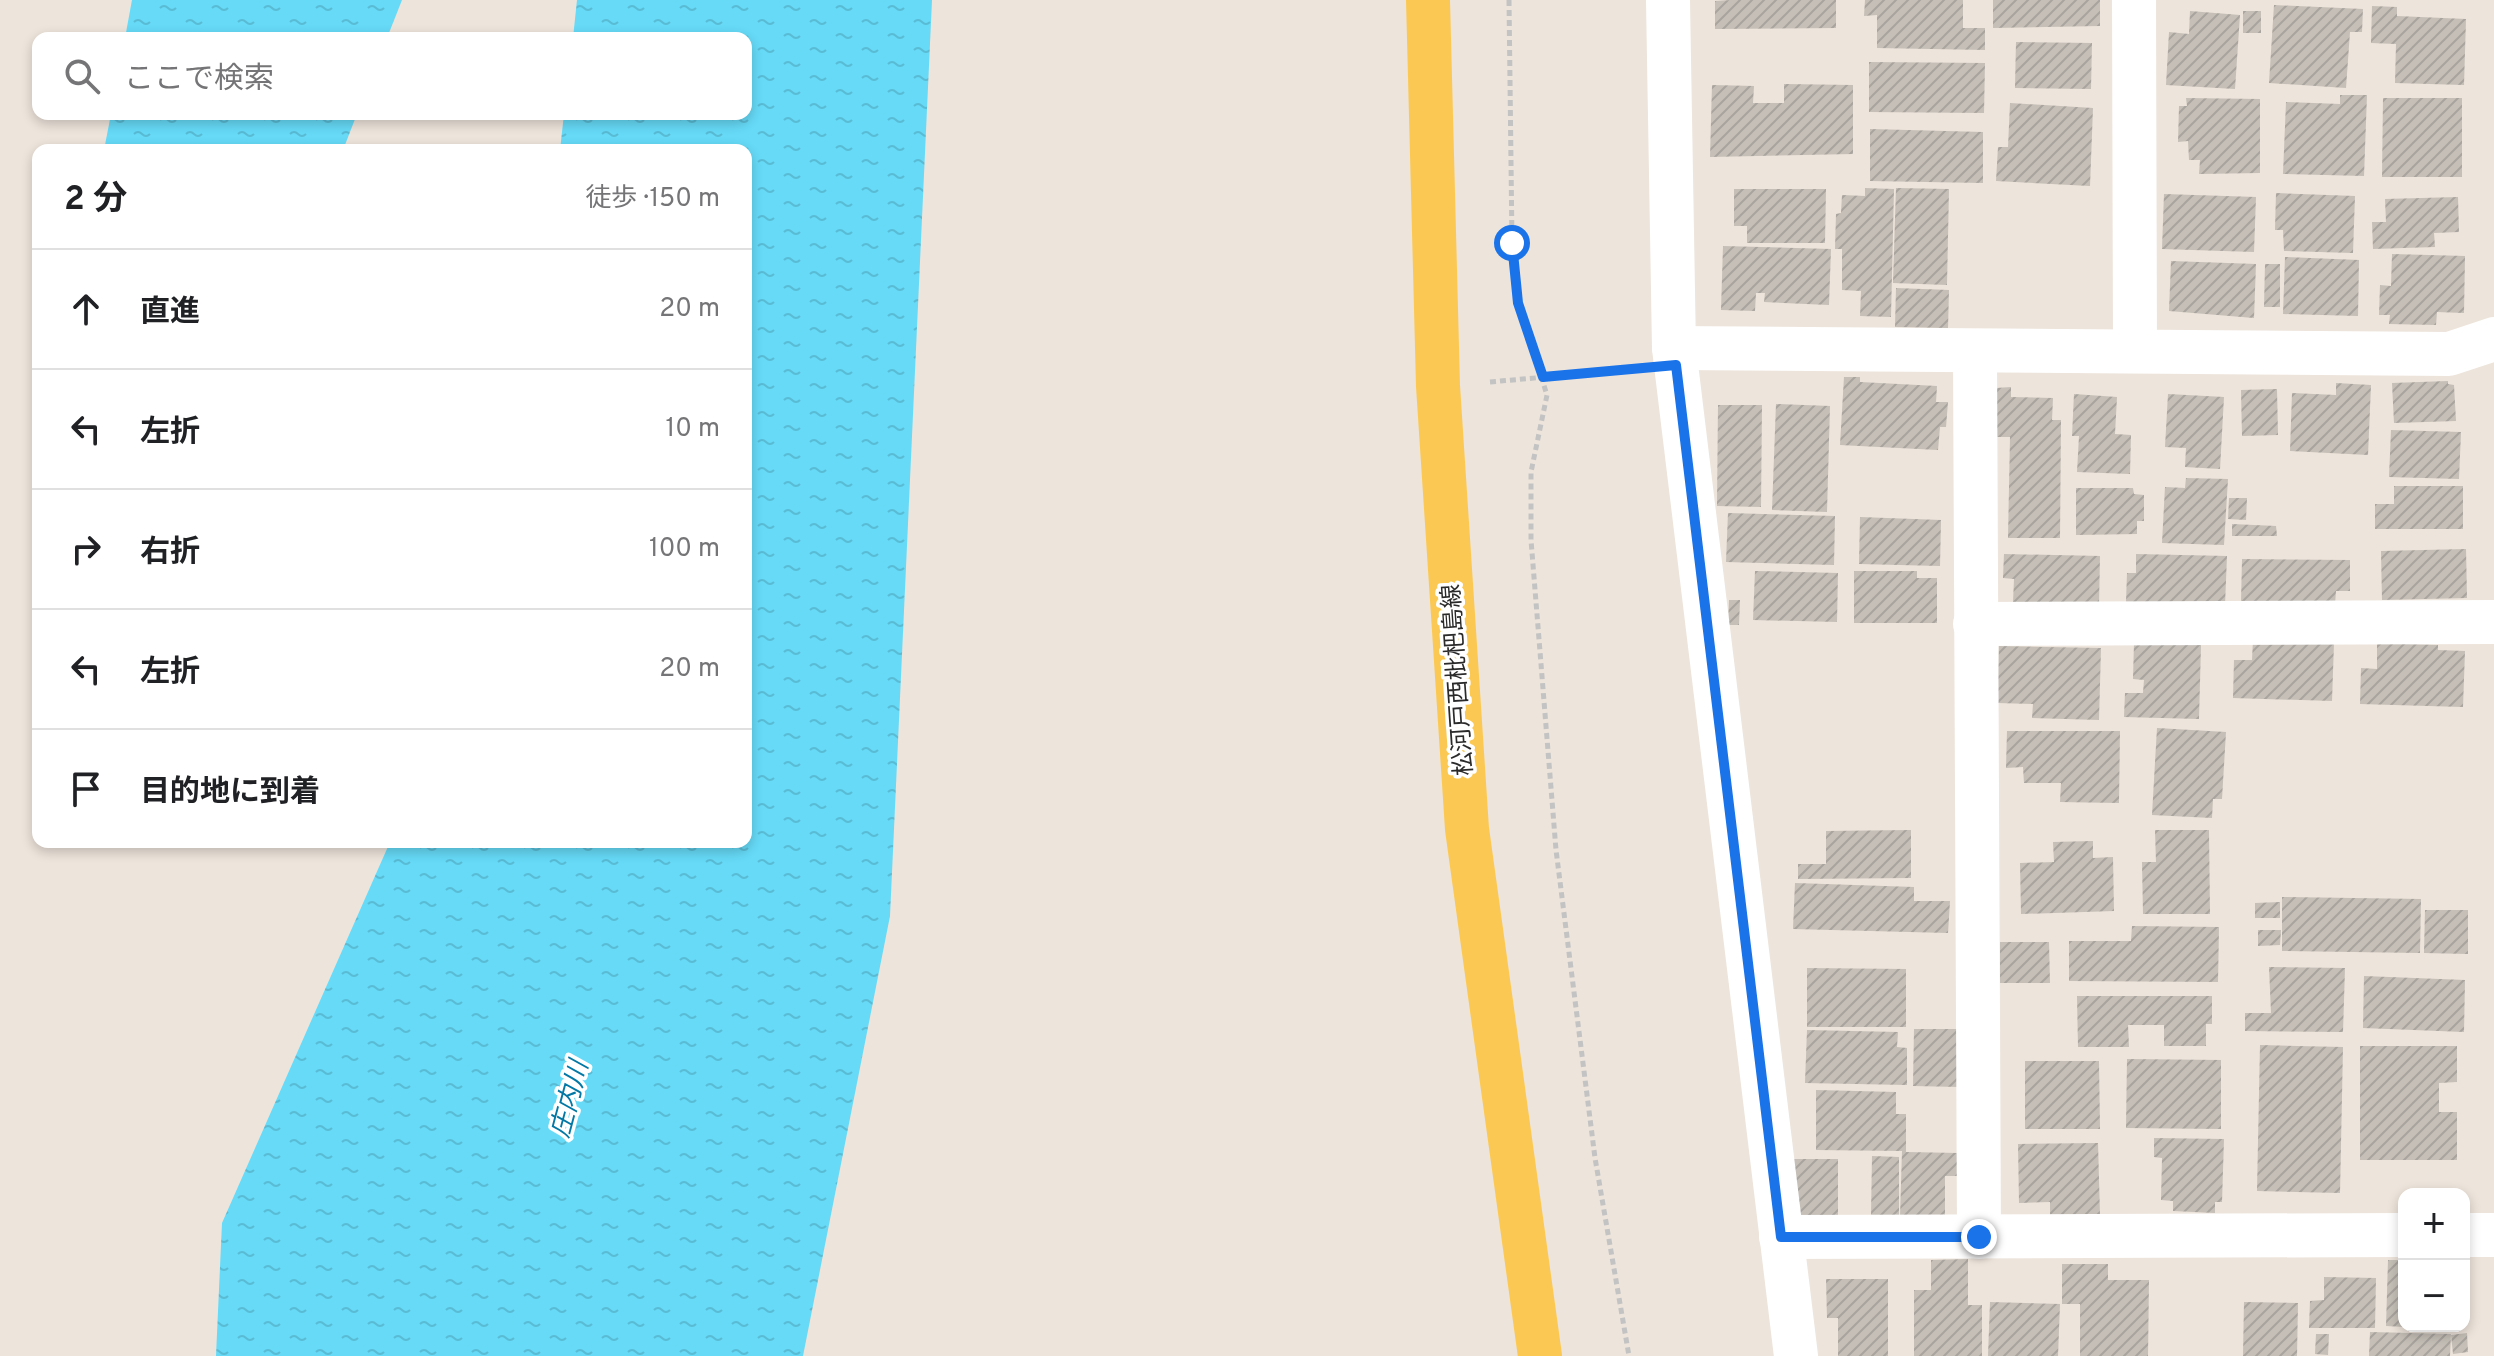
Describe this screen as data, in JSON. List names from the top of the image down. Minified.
{"streets":{"main road":["松河戸西枇杷島線"]},"water":["庄内川"],"page":{"search":"ここで検索","heading":["2 分","徒歩 · 150 m"],"list":[["直進","20 m"],["左折","10 m"],["右折","100 m"],["左折","20 m"],"目的地に到着"],"map_buttons":["+","−"]}}
